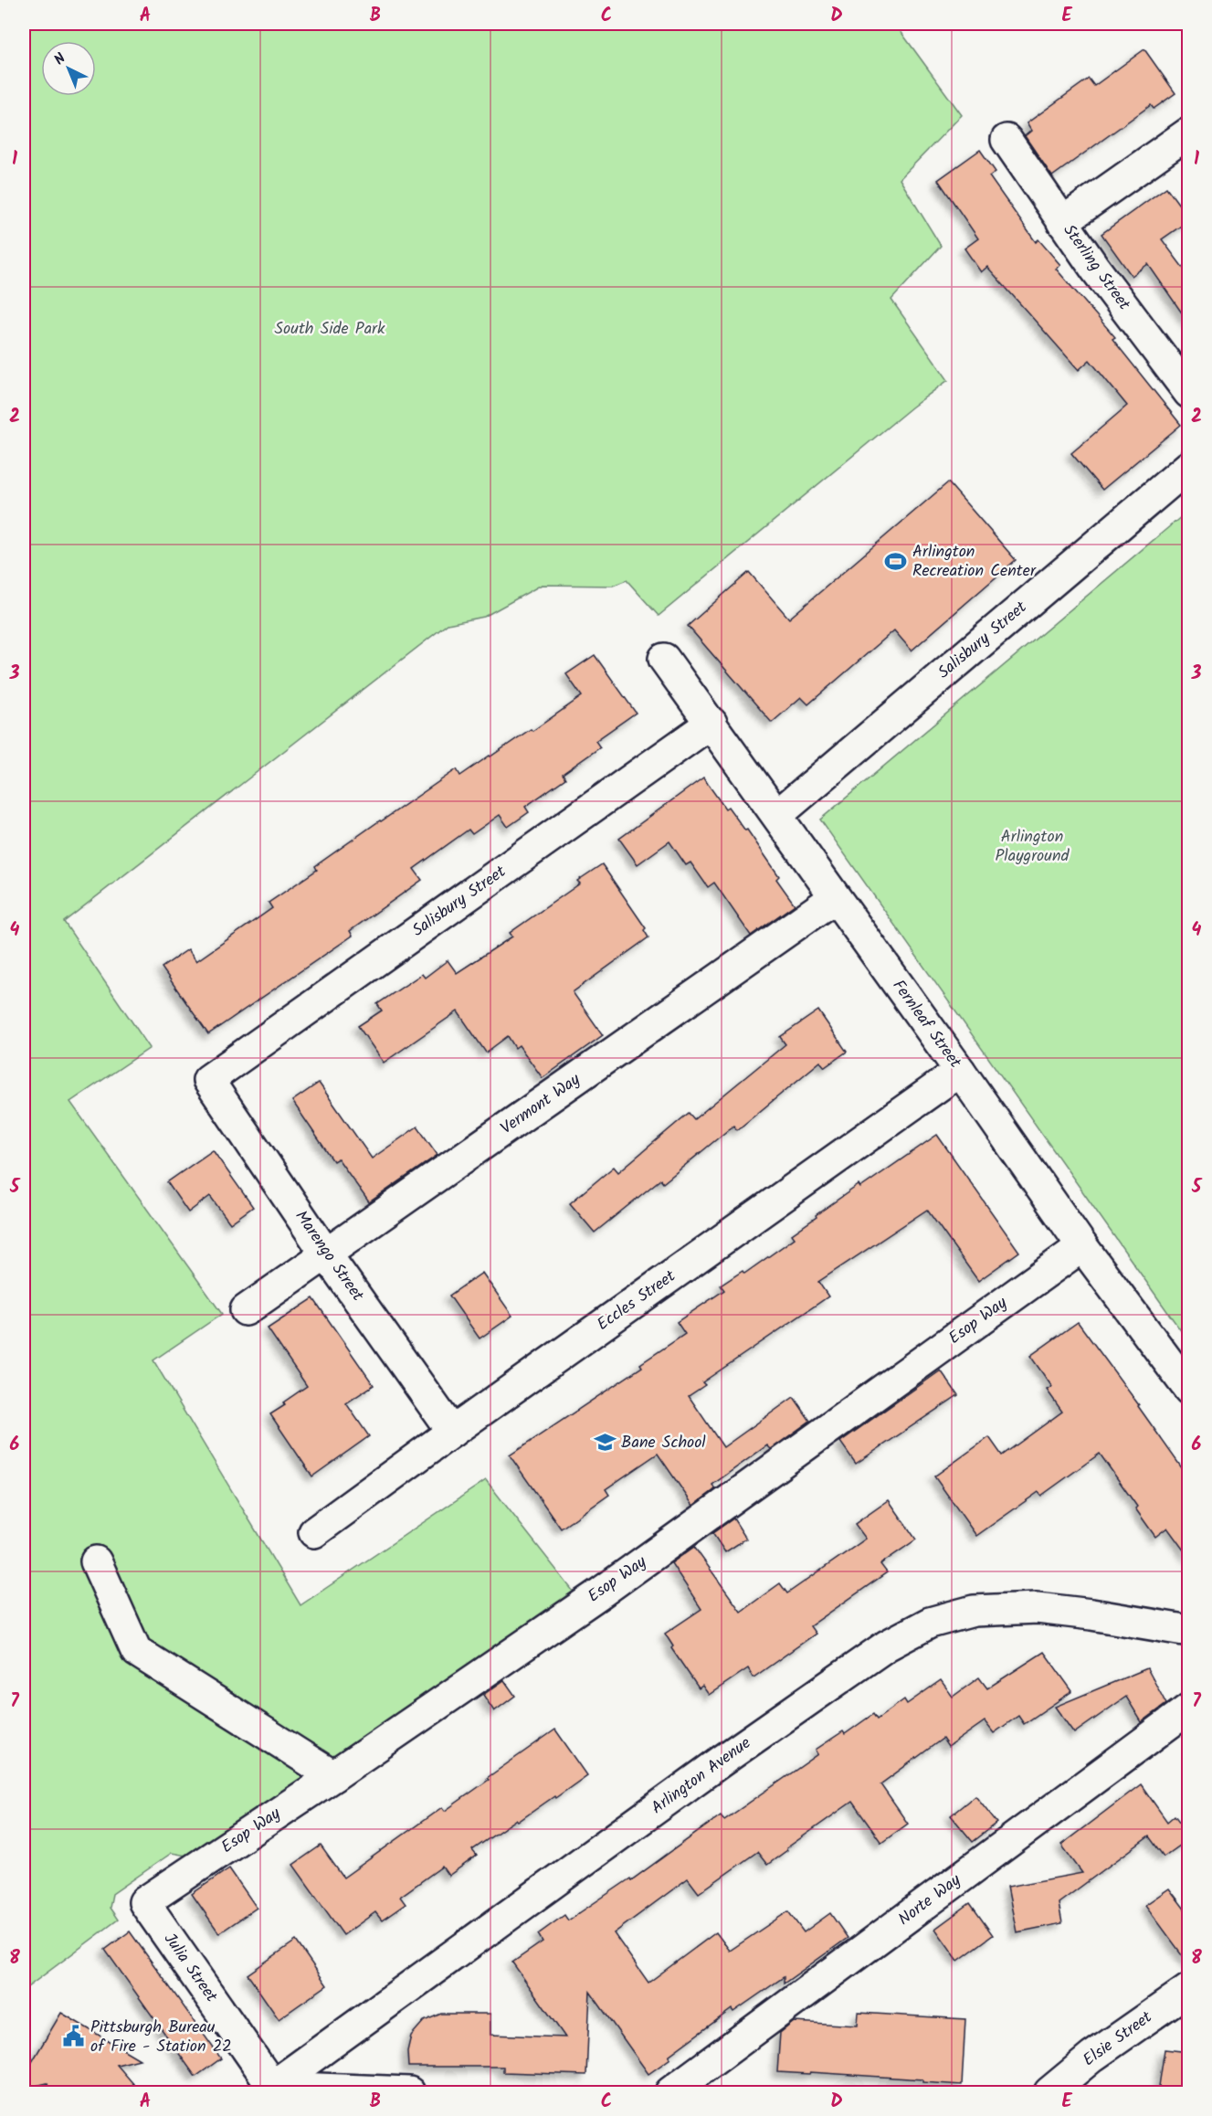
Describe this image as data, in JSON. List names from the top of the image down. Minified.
{"streets":{"street":["Sterling Street","Salisbury Street","Fernleaf Street","Vermont Way","Marengo Street","Eccles Street","Esop Way","Arlington Avenue","Norte Way","Julia Street","Elsie Street"]},"crossings":[["Salisbury Street","Fernleaf Street"],["Salisbury Street","Marengo Street"],["Fernleaf Street","Vermont Way"],["Fernleaf Street","Eccles Street"],["Fernleaf Street","Esop Way"],["Vermont Way","Marengo Street"],["Marengo Street","Eccles Street"],["Esop Way","Julia Street"],["Arlington Avenue","Julia Street"]],"parks":["South Side Park","Arlington Playground"],"places":{"sports":["Arlington Recreation Center"],"school or university":["Bane School"],"public building":["Pittsburgh Bureau of Fire - Station 22"]},"north":"top left","grid":{"columns":["A","B","C","D","E"],"rows":["1","2","3","4","5","6","7","8"]}}
